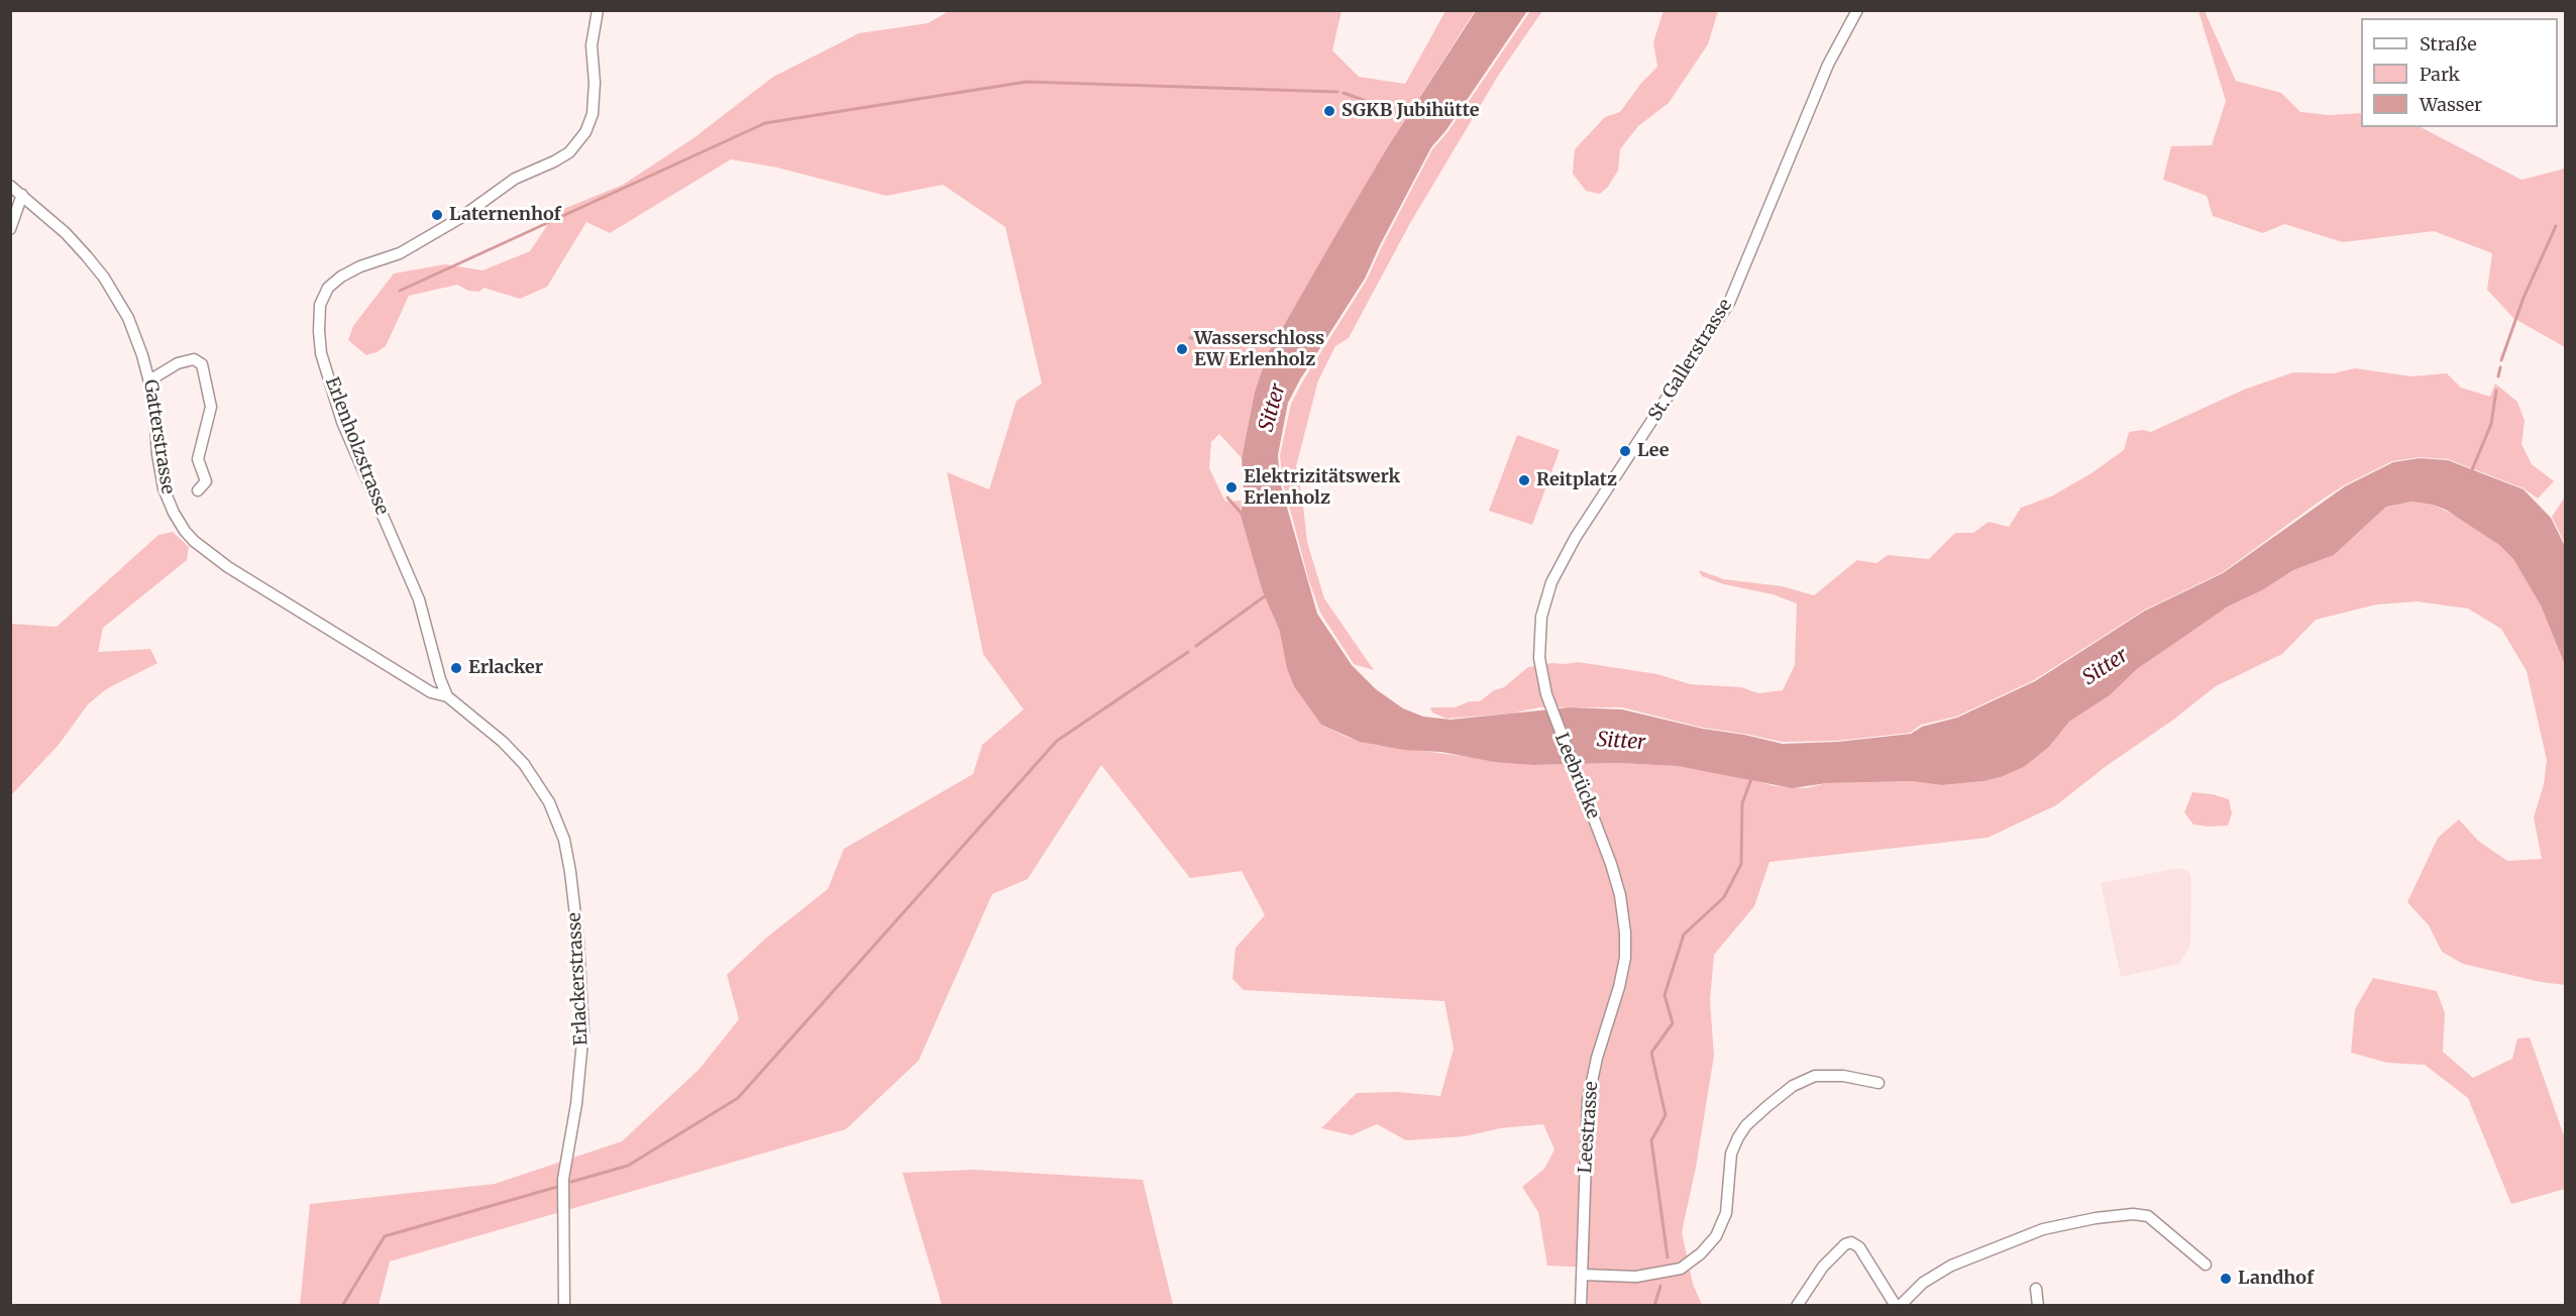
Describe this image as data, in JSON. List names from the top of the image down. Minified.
{"streets":{"street":["St. Gallerstrasse","Gatterstrasse","Erlenholzstrasse","Leebrücke","Erlackerstrasse","Leestrasse"]},"crossings":[["St. Gallerstrasse","Leebrücke"],["Gatterstrasse","Erlenholzstrasse"],["Gatterstrasse","Erlackerstrasse"],["Erlenholzstrasse","Erlackerstrasse"],["Leebrücke","Leestrasse"]],"water":["Sitter"],"places":["SGKB Jubihütte","Laternenhof","Wasserschloss EW Erlenholz","Lee","Reitplatz","Elektrizitätswerk Erlenholz","Erlacker","Landhof"],"legend":["Straße","Park","Wasser"]}
